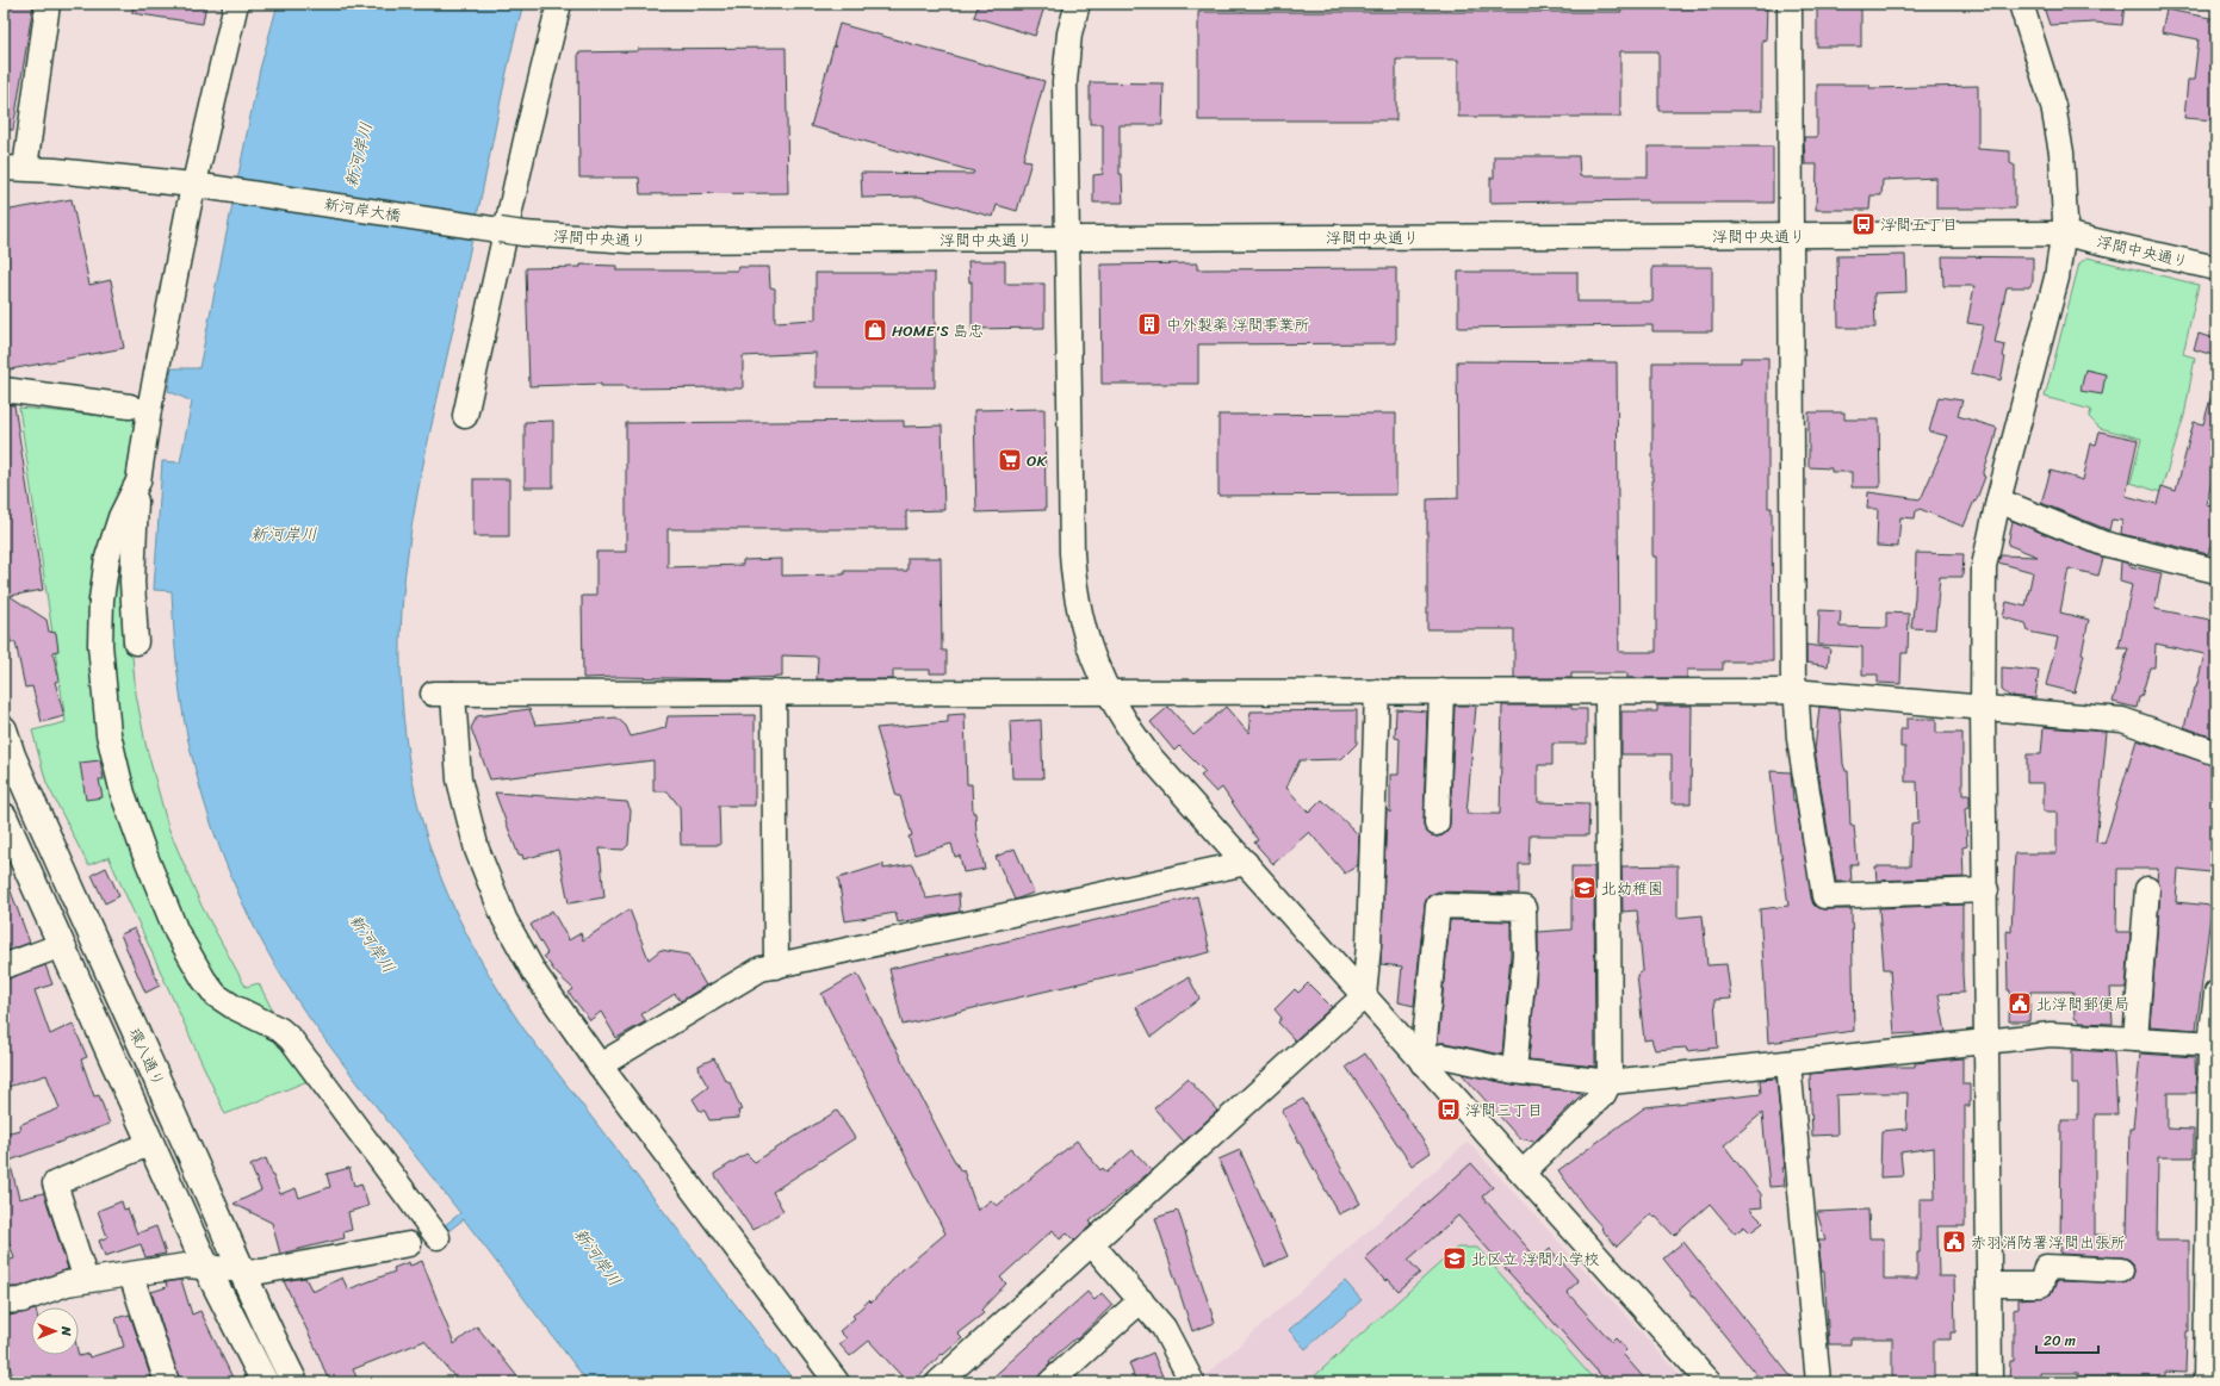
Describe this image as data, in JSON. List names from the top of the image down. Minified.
{"streets":{"main road":["環八通り"],"street":["新河岸大橋","浮間中央通り"]},"crossings":[["新河岸大橋","浮間中央通り"]],"water":["新河岸川"],"places":{"bus stop":["浮間五丁目","浮間三丁目"],"building":["中外製薬 浮間事業所"],"shop":["HOME'S 島忠"],"supermarket":["OK"],"school or university":["北幼稚園","北区立 浮間小学校"],"public building":["北浮間郵便局","赤羽消防署浮間出張所"]},"scale_bar":"20 m","north":"right"}
